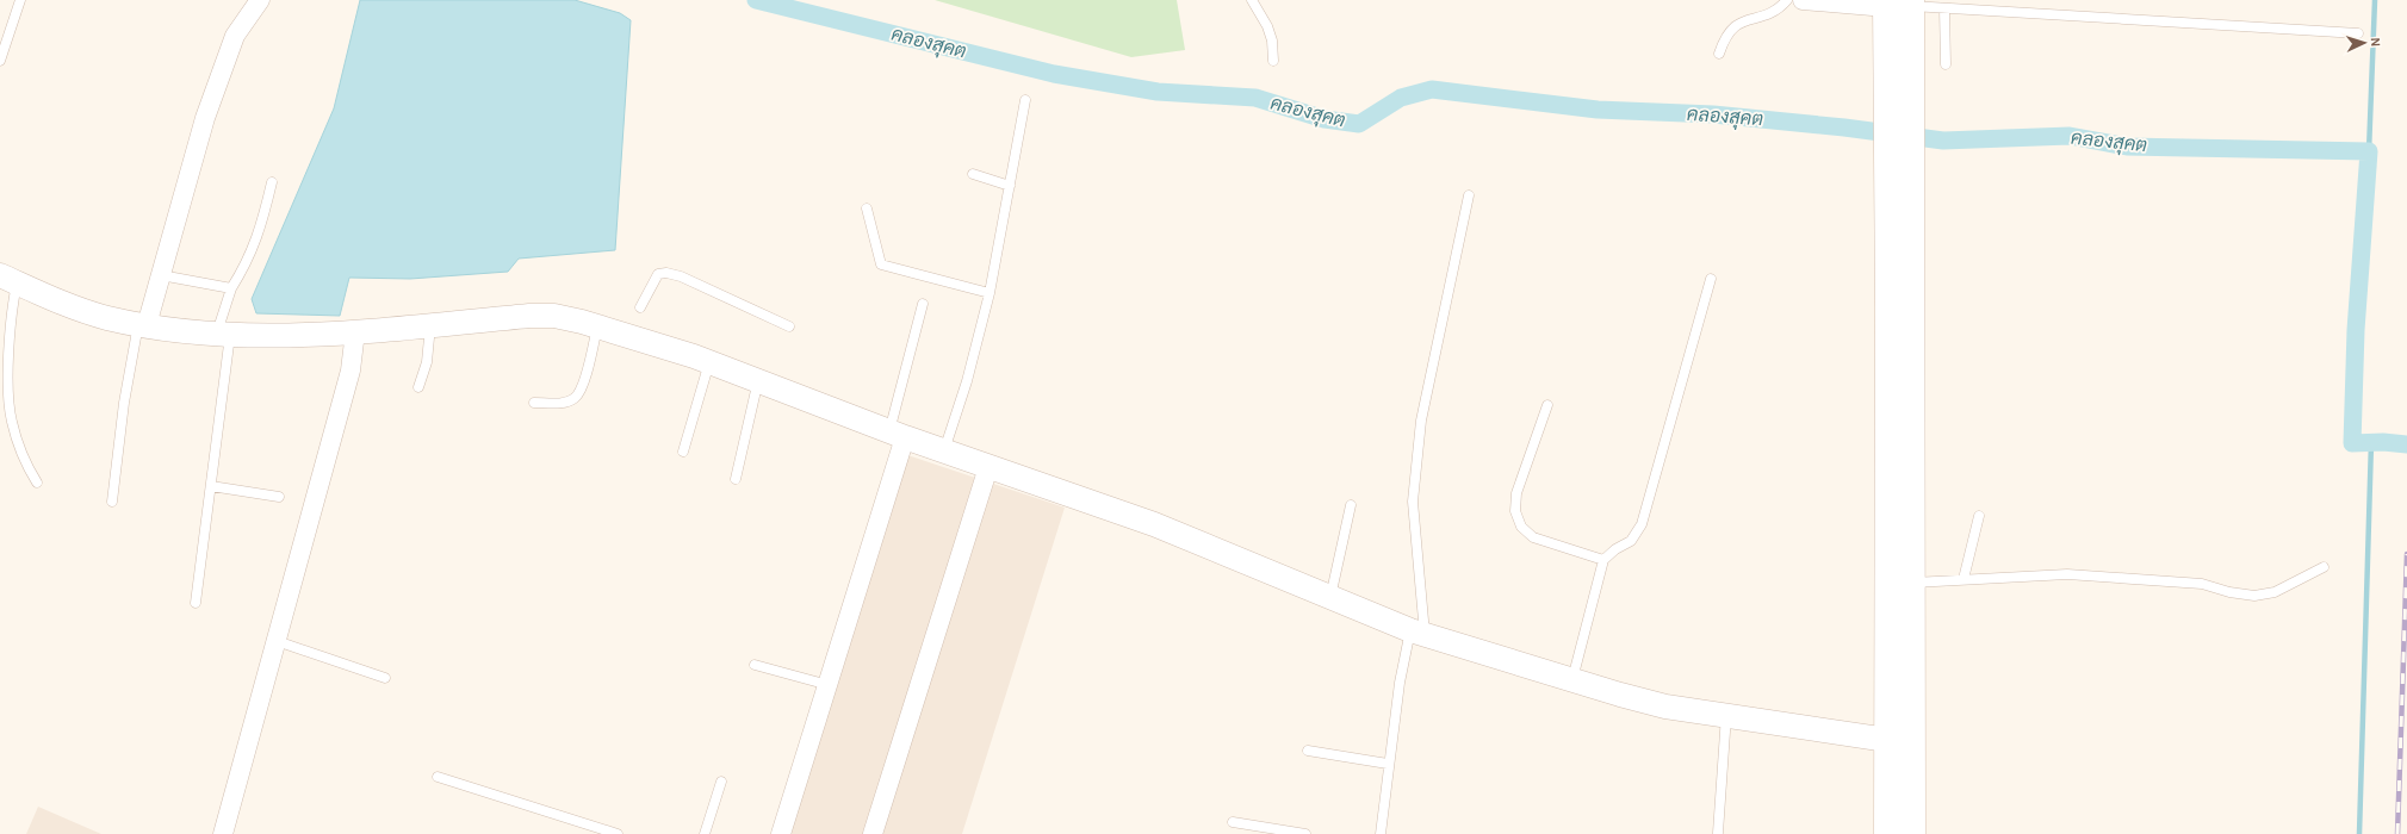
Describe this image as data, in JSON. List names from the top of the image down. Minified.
{"water":["คลองสุคต"],"north":"right"}
